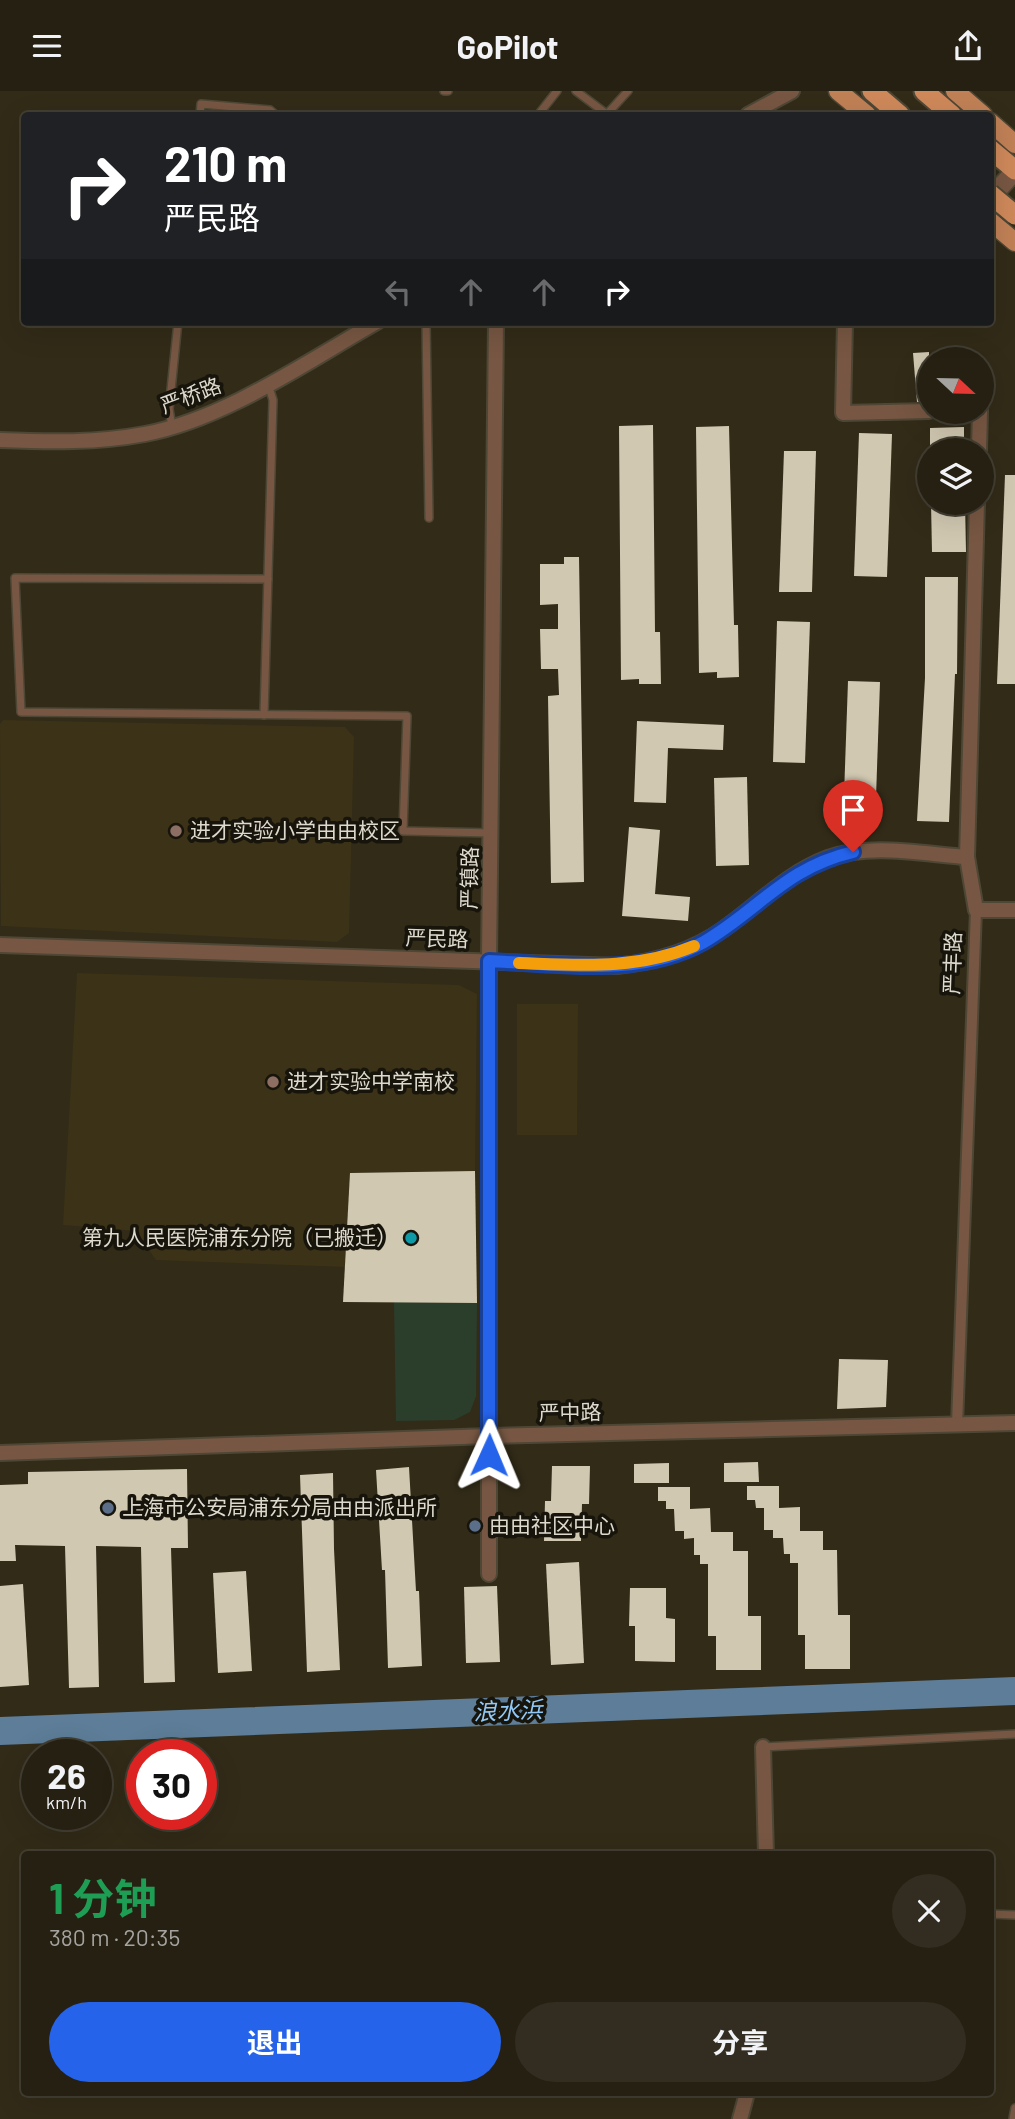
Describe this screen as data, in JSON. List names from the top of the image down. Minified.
{"streets":{"street":["严桥路","严镇路","严民路","严丰路","严中路"]},"crossings":[["严镇路","严民路"],["严镇路","严中路"],["严民路","严丰路"],["严丰路","严中路"]],"water":["浪水浜"],"places":["进才实验小学由由校区","进才实验中学南校","第九人民医院浦东分院（已搬迁）","上海市公安局浦东分局由由派出所","由由社区中心"],"north":"right","page":{"header":"GoPilot","turn":["210 m","严民路"],"speed":"26 km/h","limit":"30","heading":["1 分钟","380 m · 20:35"],"buttons":["退出","分享"]}}
